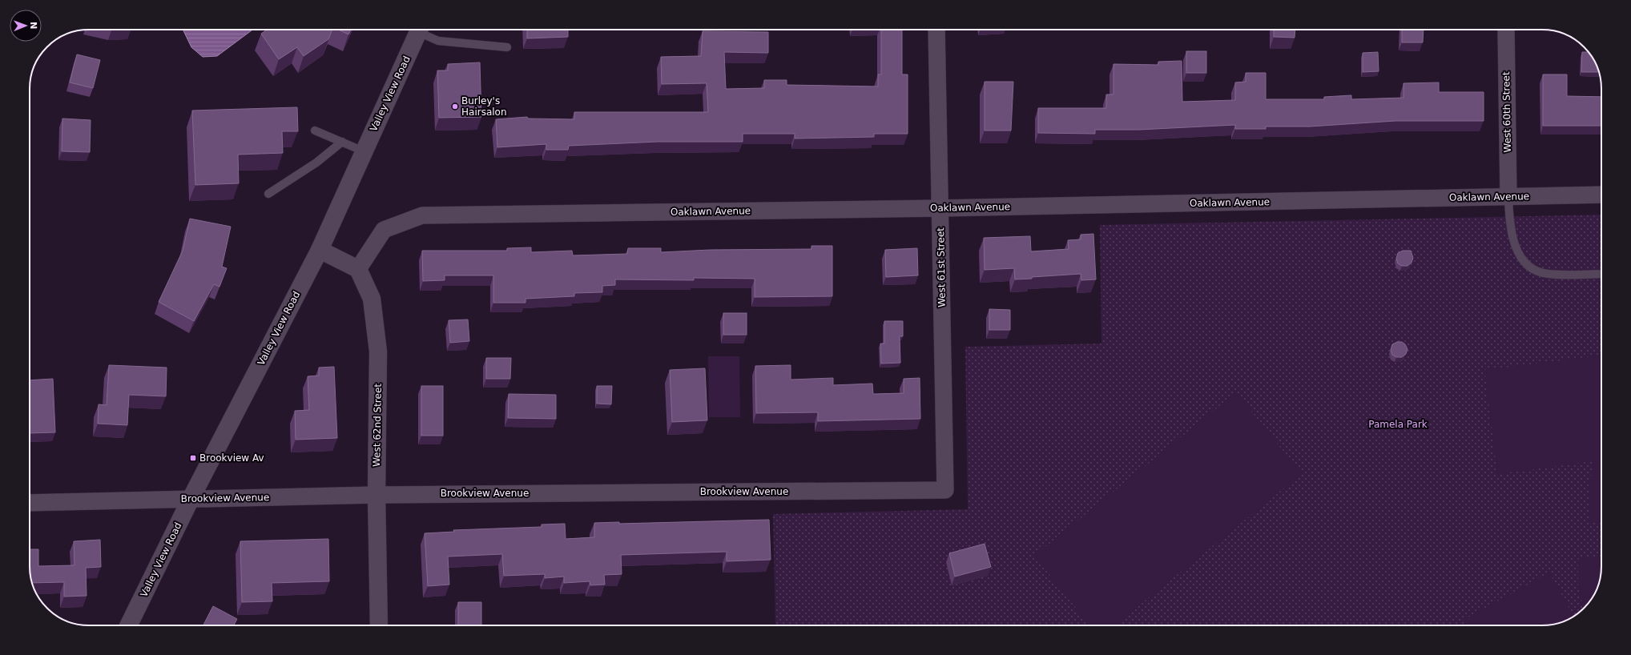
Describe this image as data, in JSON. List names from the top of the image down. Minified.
{"streets":{"street":["Valley View Road","West 60th Street","Oaklawn Avenue","West 61st Street","West 62nd Street","Brookview Avenue"]},"crossings":[["Valley View Road","Brookview Avenue"],["West 60th Street","Oaklawn Avenue"],["Oaklawn Avenue","West 61st Street"],["Oaklawn Avenue","West 62nd Street"],["West 61st Street","Brookview Avenue"],["West 62nd Street","Brookview Avenue"]],"parks":["Pamela Park"],"places":{"other":["Burley's Hairsalon"],"transit":["Brookview Av"]},"north":"right"}
